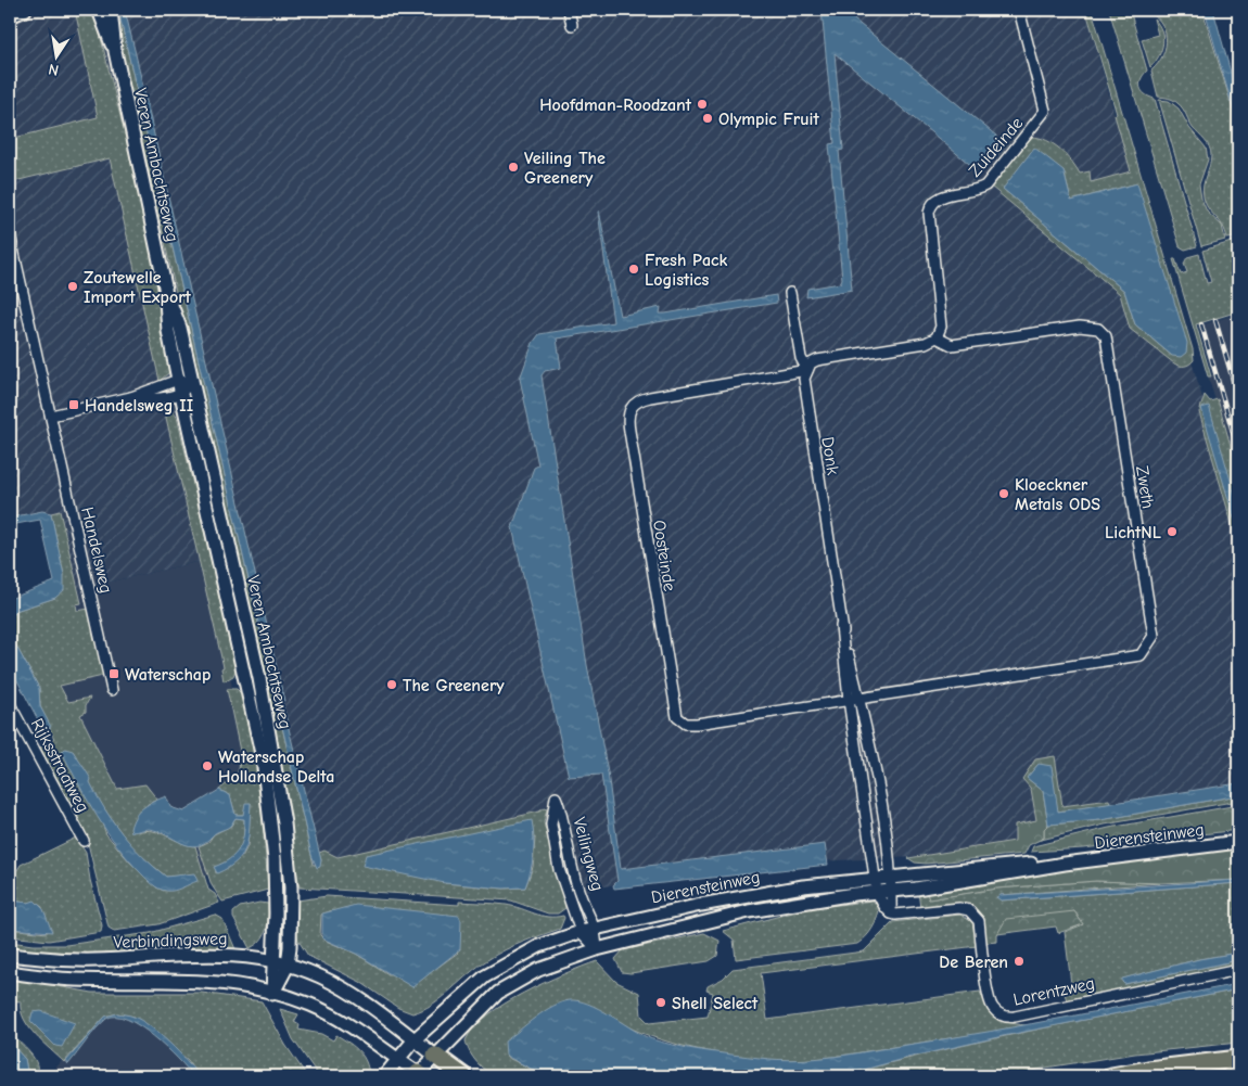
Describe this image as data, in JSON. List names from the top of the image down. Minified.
{"streets":{"main road":["Veren Ambachtseweg","Dierensteinweg","Verbindingsweg"],"street":["Zuideinde","Donk","Zweth","Handelsweg","Oosteinde","Rijksstraatweg","Veilingweg","Lorentzweg"]},"crossings":[["Zuideinde","Zweth"],["Veren Ambachtseweg","Verbindingsweg"],["Donk","Zweth"],["Donk","Oosteinde"],["Donk","Dierensteinweg"],["Zweth","Oosteinde"],["Dierensteinweg","Veilingweg"],["Dierensteinweg","Verbindingsweg"]],"places":{"other":["Hoofdman-Roodzant","Olympic Fruit","Veiling The Greenery","Fresh Pack Logistics","Zoutewelle Import Export","Kloeckner Metals ODS","LichtNL","The Greenery","Waterschap Hollandse Delta","De Beren","Shell Select"],"transit":["Handelsweg II","Waterschap"]},"north":"bottom"}
